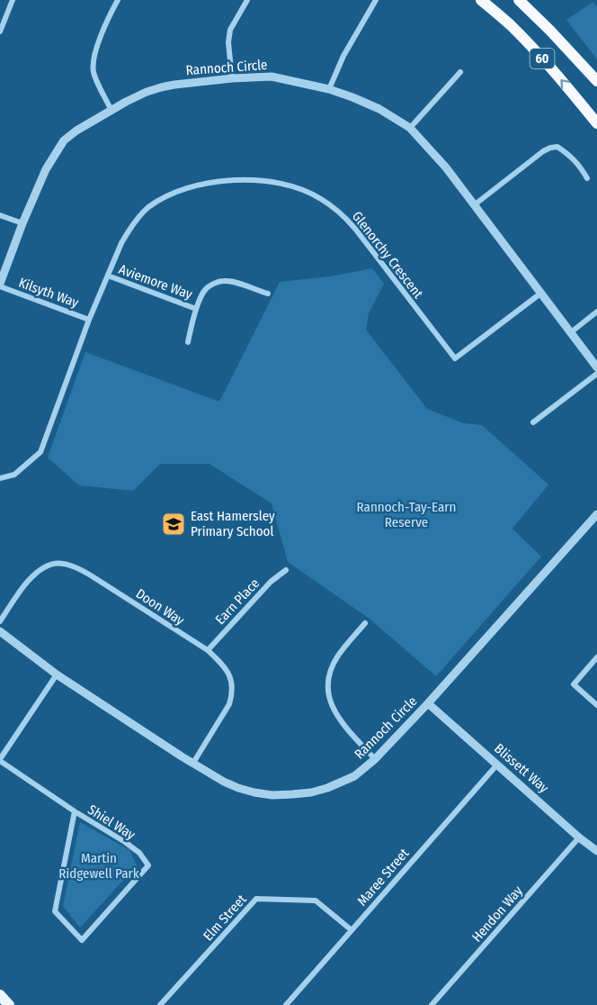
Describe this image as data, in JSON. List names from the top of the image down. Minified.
{"streets":{"highway":["60"],"street":["Rannoch Circle","Glenorchy Crescent","Aviemore Way","Kilsyth Way","Earn Place","Doon Way","Blissett Way","Shiel Way","Maree Street","Hendon Way","Elm Street"]},"crossings":[["Rannoch Circle","Glenorchy Crescent"],["Rannoch Circle","Kilsyth Way"],["Rannoch Circle","Doon Way"],["Rannoch Circle","Blissett Way"],["Glenorchy Crescent","Aviemore Way"],["Glenorchy Crescent","Kilsyth Way"],["Earn Place","Doon Way"],["Blissett Way","Maree Street"],["Blissett Way","Hendon Way"],["Maree Street","Elm Street"]],"parks":["Rannoch-Tay-Earn Reserve","Martin Ridgewell Park"],"places":{"school or university":["East Hamersley Primary School"]}}
